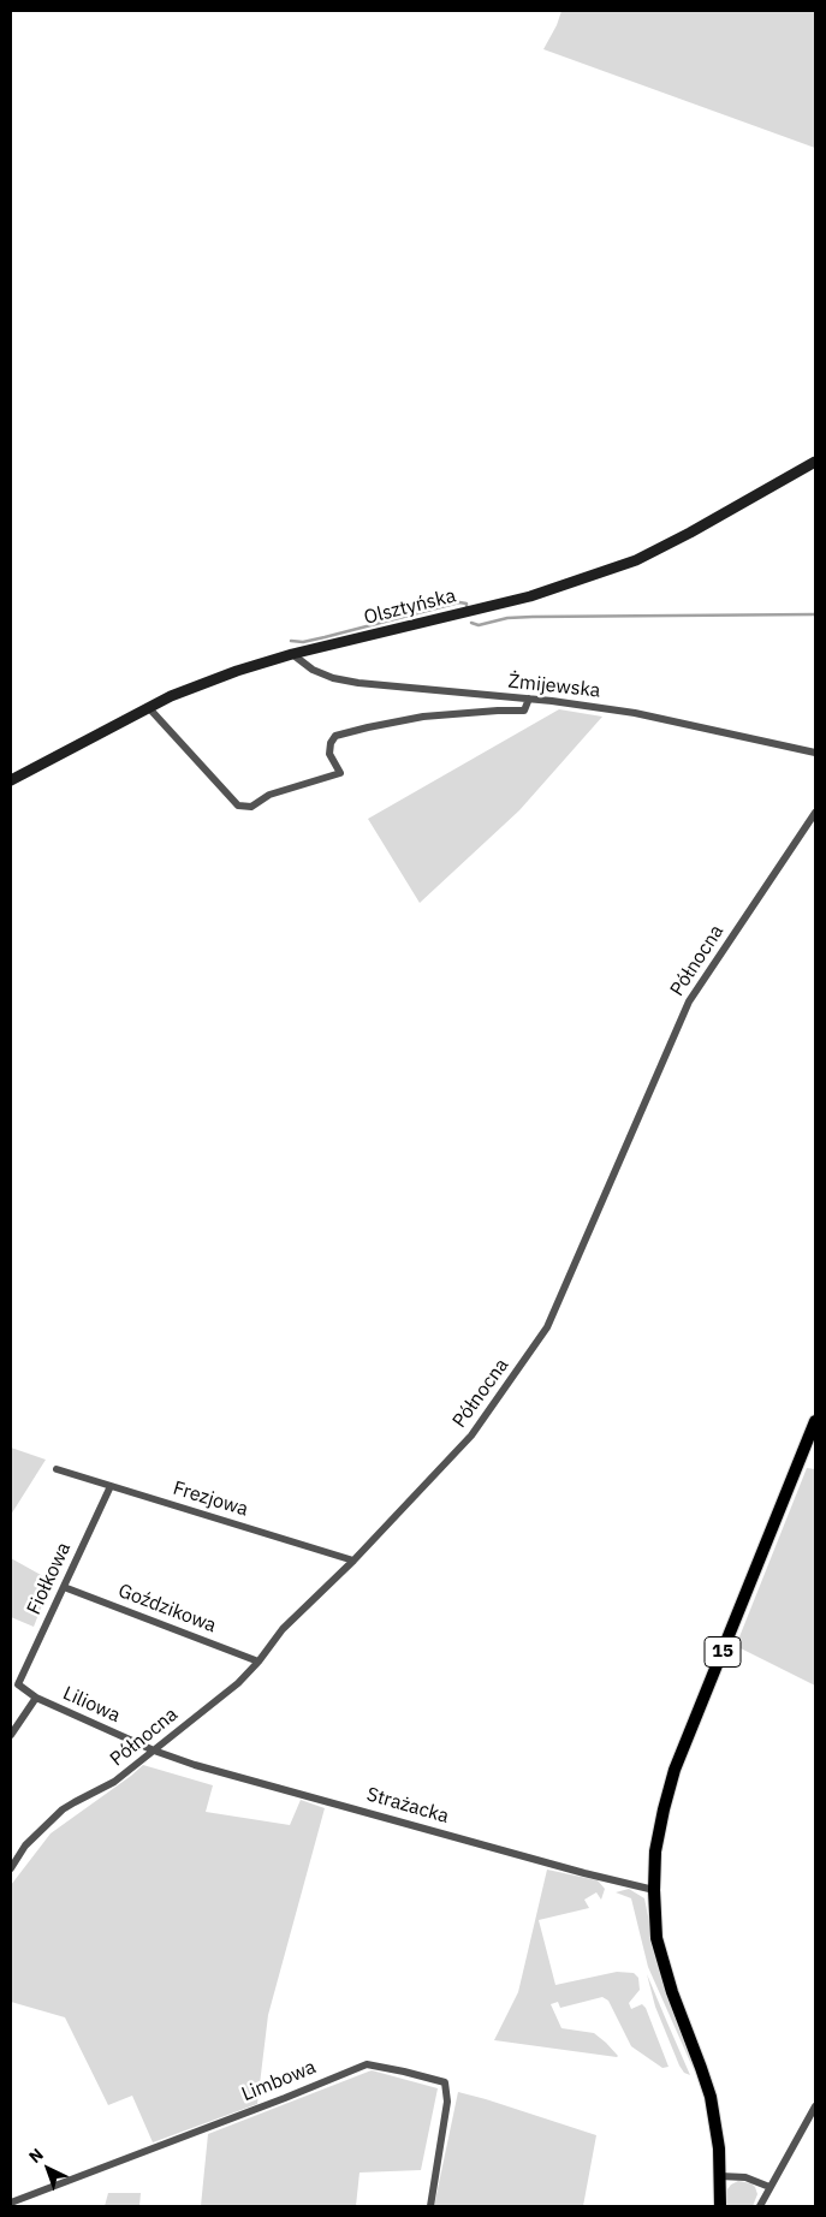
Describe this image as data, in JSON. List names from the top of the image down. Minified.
{"streets":{"main road":["15"],"street":["Olsztyńska","Żmijewska","Północna","Frezjowa","Fiołkowa","Goździkowa","Liliowa","Strażacka","Limbowa"]},"crossings":[["Olsztyńska","Żmijewska"],["Północna","Frezjowa"],["Północna","Goździkowa"],["Północna","Liliowa"],["Północna","Strażacka"],["Frezjowa","Fiołkowa"],["Fiołkowa","Goździkowa"],["Fiołkowa","Liliowa"],["15","Strażacka"],["Liliowa","Strażacka"]],"north":"top left"}
